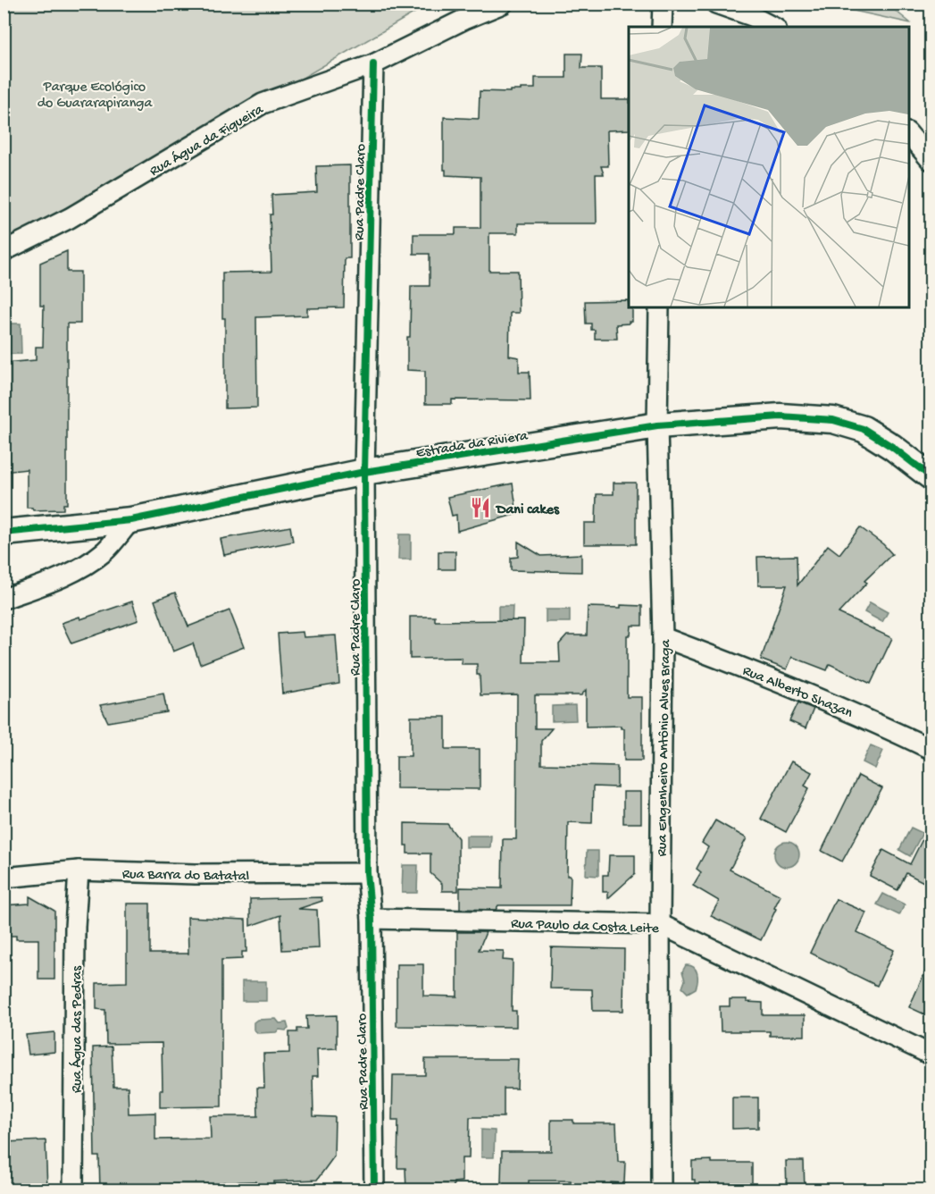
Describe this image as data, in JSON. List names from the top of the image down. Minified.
{"streets":{"street":["Rua Água da Figueira","Rua Padre Claro","Estrada da Riviera","Rua Alberto Shazan","Rua Engenheiro Antônio Alves Braga","Rua Barra do Batatal","Rua Paulo da Costa Leite","Rua Água das Pedras"]},"crossings":[["Rua Água da Figueira","Rua Padre Claro"],["Rua Padre Claro","Estrada da Riviera"],["Rua Padre Claro","Rua Barra do Batatal"],["Rua Padre Claro","Rua Paulo da Costa Leite"],["Estrada da Riviera","Rua Engenheiro Antônio Alves Braga"],["Rua Alberto Shazan","Rua Engenheiro Antônio Alves Braga"],["Rua Engenheiro Antônio Alves Braga","Rua Paulo da Costa Leite"],["Rua Barra do Batatal","Rua Água das Pedras"]],"parks":["Parque Ecológico do Guararapiranga"],"places":{"restaurant":["Dani cakes"]}}
